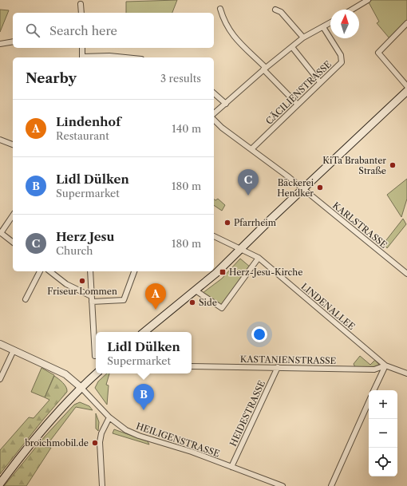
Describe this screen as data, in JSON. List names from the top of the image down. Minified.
{"streets":{"street":["CÄCILIENSTRASSE","KARLSTRASSE","LINDENALLEE","KASTANIENSTRASSE","HEIDESTRASSE","HEILIGENSTRASSE"]},"crossings":[["CÄCILIENSTRASSE","KARLSTRASSE"],["LINDENALLEE","KASTANIENSTRASSE"],["KASTANIENSTRASSE","HEIDESTRASSE"],["HEIDESTRASSE","HEILIGENSTRASSE"]],"places":{"other":["KiTa Brabanter Straße","Bäckerei Hendker","Pfarrheim","Friseur Lommen","Side","broichmobil.de"],"transit":["Herz-Jesu-Kirche"]},"north":"top","page":{"search":"Search here","heading":["Nearby","3 results"],"list":[{"mark":"A","name":"Lindenhof","note":"Restaurant","value":"140 m"},{"mark":"B","name":"Lidl Dülken","note":"Supermarket","value":"180 m"},{"mark":"C","name":"Herz Jesu","note":"Church","value":"180 m"}],"pins":["C","A","B"],"popup":["Lidl Dülken","Supermarket"],"map_buttons":["+","−"]}}
